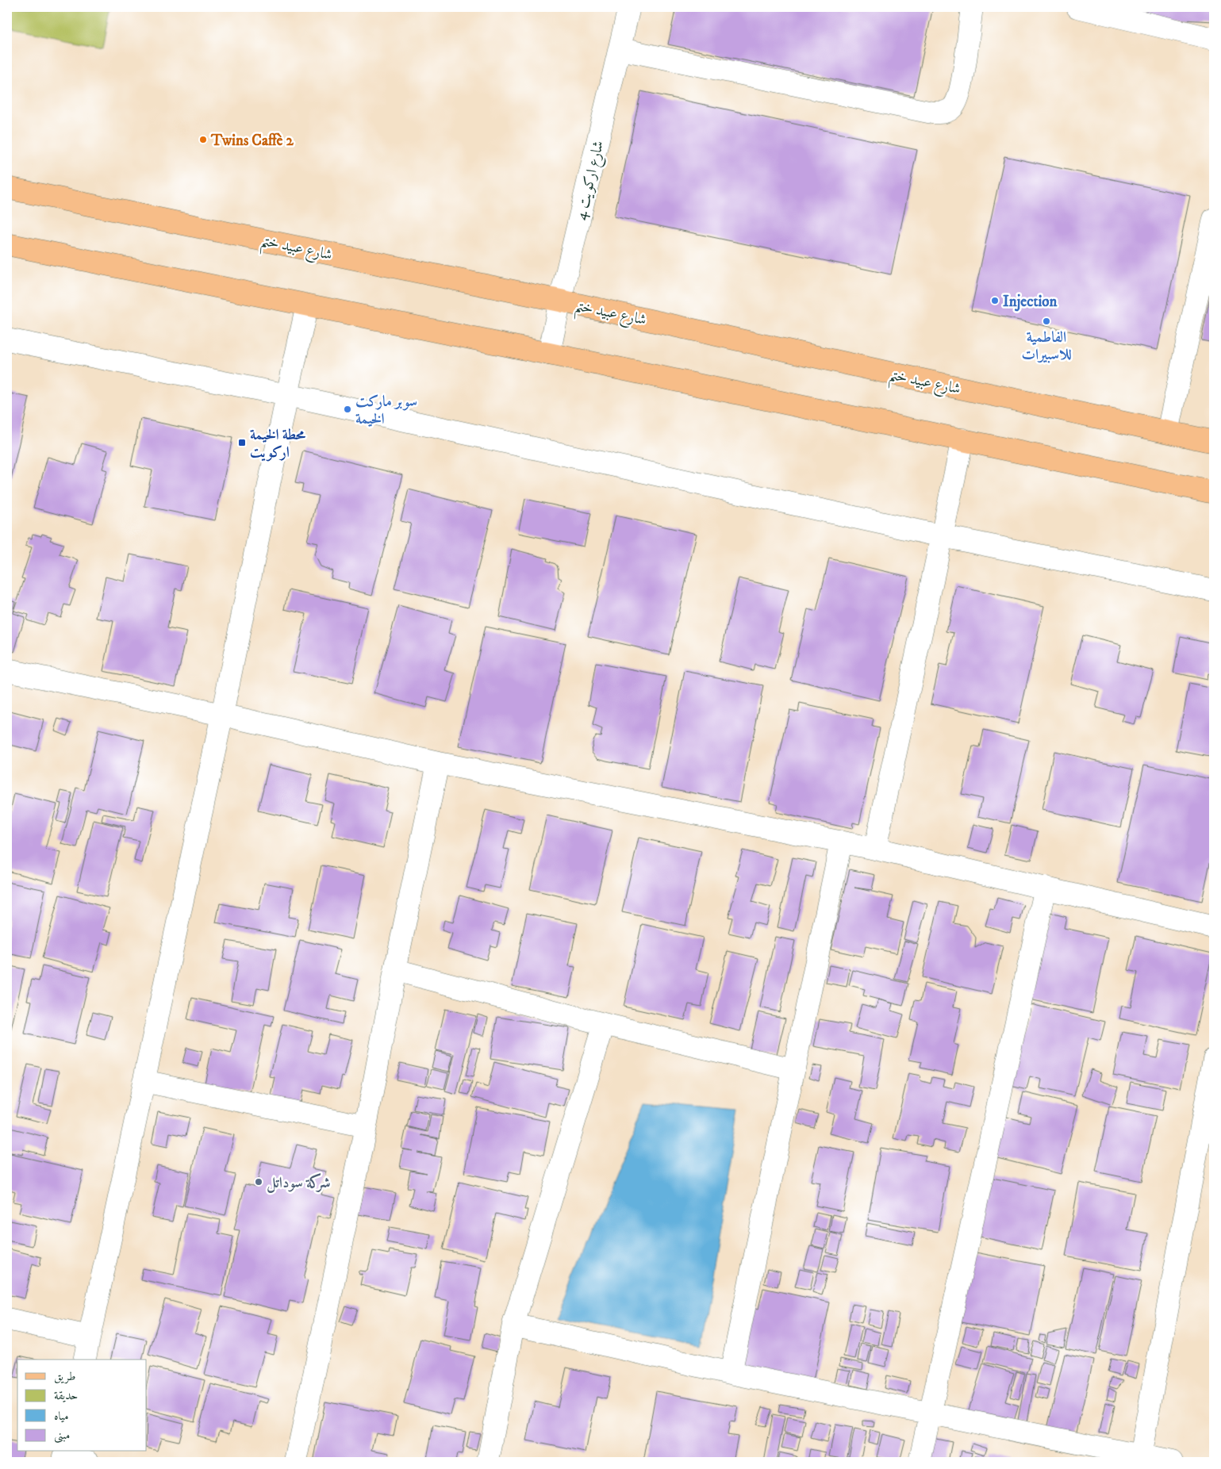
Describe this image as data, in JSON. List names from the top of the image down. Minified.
{"streets":{"main road":["شارع عبيد ختم"],"street":["شارع اركويت 4"]},"crossings":[["شارع اركويت 4","شارع عبيد ختم"]],"places":{"other":["Twins Caffè 2","Injection","الفاطمية للاسبيرات","سوبر ماركت الخيمة","شركة سوداتل"],"transit":["محطة الخيمة اركويت"]},"legend":["طريق","حديقة","مياه","مبنى"]}
